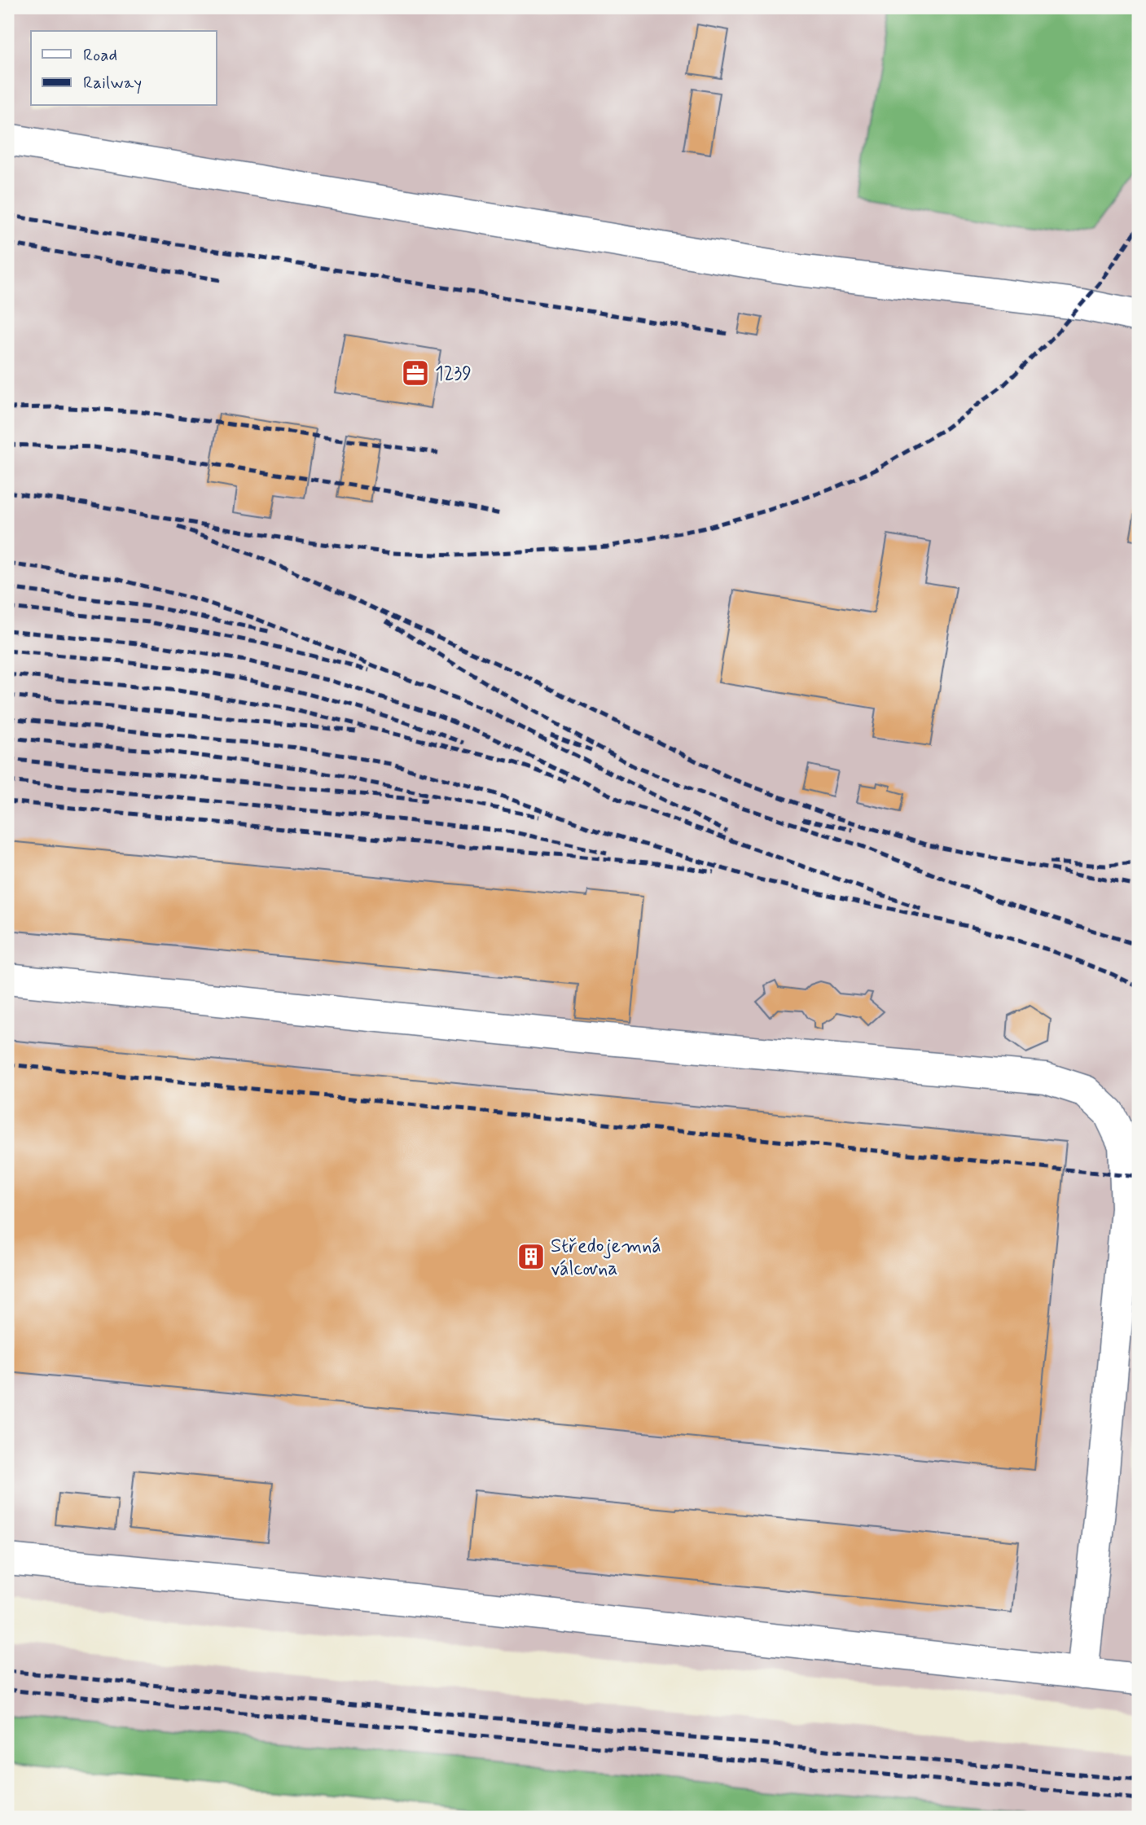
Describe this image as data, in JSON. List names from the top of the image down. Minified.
{"places":{"office":["1239"],"building":["Středojemná válcovna"]},"legend":["Road","Railway"]}
